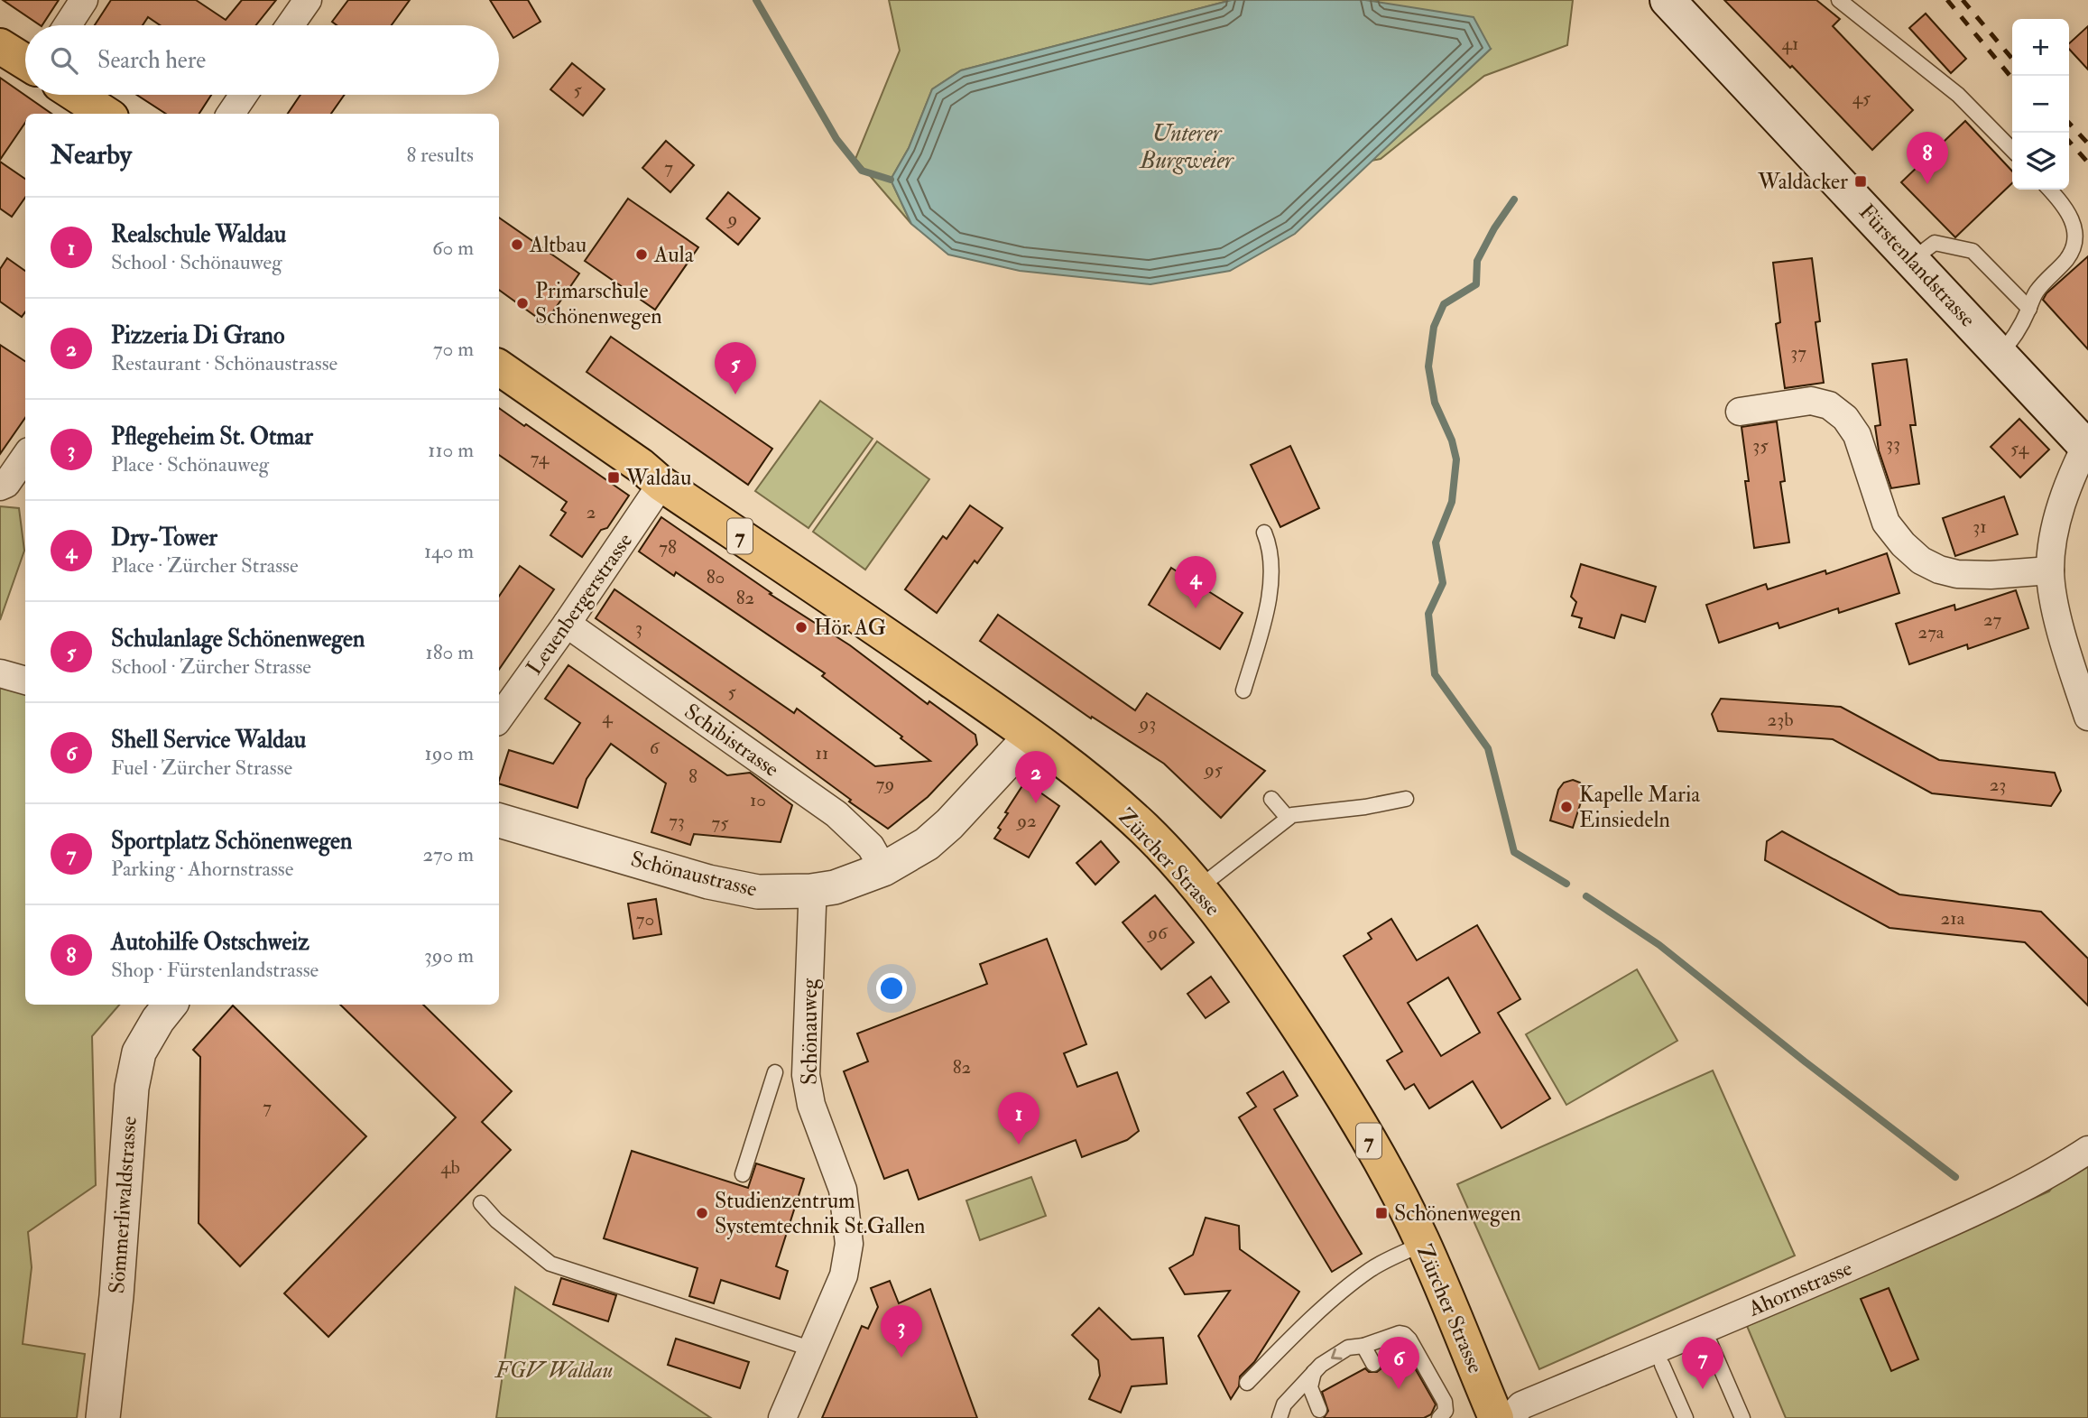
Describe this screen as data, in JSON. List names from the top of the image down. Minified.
{"streets":{"main road":["Fürstenlandstrasse","7","Zürcher Strasse"],"street":["Leuenbergerstrasse","Schibistrasse","Schönaustrasse","Schönauweg","Sömmerliwaldstrasse","Ahornstrasse"]},"crossings":[["Leuenbergerstrasse","Schibistrasse"],["Leuenbergerstrasse","Zürcher Strasse"],["Schibistrasse","Schönaustrasse"],["Zürcher Strasse","Schönaustrasse"],["Schönaustrasse","Schönauweg"]],"water":["Unterer Burgweier"],"parks":["FGV Waldau"],"places":{"transit":["Waldacker","Waldau","Schönenwegen"],"other":["Altbau","Aula","Primarschule Schönenwegen","Hör AG","Kapelle Maria Einsiedeln","Studienzentrum Systemtechnik St.Gallen"]},"house_numbers":["41","5","45","7","9","37","33","35","54","74","2","31","78","80","82","27","3","27a","5","4","23b","93","6","11","95","8","79","23","10","73","92","75","21a","70","96","82","7","4b"],"page":{"map_buttons":["+","−"],"search":"Search here","heading":["Nearby","8 results"],"pins":["8","5","4","2","1","3","6","7"],"list":[{"mark":"1","name":"Realschule Waldau","note":"School · Schönauweg","value":"60 m"},{"mark":"2","name":"Pizzeria Di Grano","note":"Restaurant · Schönaustrasse","value":"70 m"},{"mark":"3","name":"Pflegeheim St. Otmar","note":"Place · Schönauweg","value":"110 m"},{"mark":"4","name":"Dry-Tower","note":"Place · Zürcher Strasse","value":"140 m"},{"mark":"5","name":"Schulanlage Schönenwegen","note":"School · Zürcher Strasse","value":"180 m"},{"mark":"6","name":"Shell Service Waldau","note":"Fuel · Zürcher Strasse","value":"190 m"},{"mark":"7","name":"Sportplatz Schönenwegen","note":"Parking · Ahornstrasse","value":"270 m"},{"mark":"8","name":"Autohilfe Ostschweiz","note":"Shop · Fürstenlandstrasse","value":"390 m"}]}}
